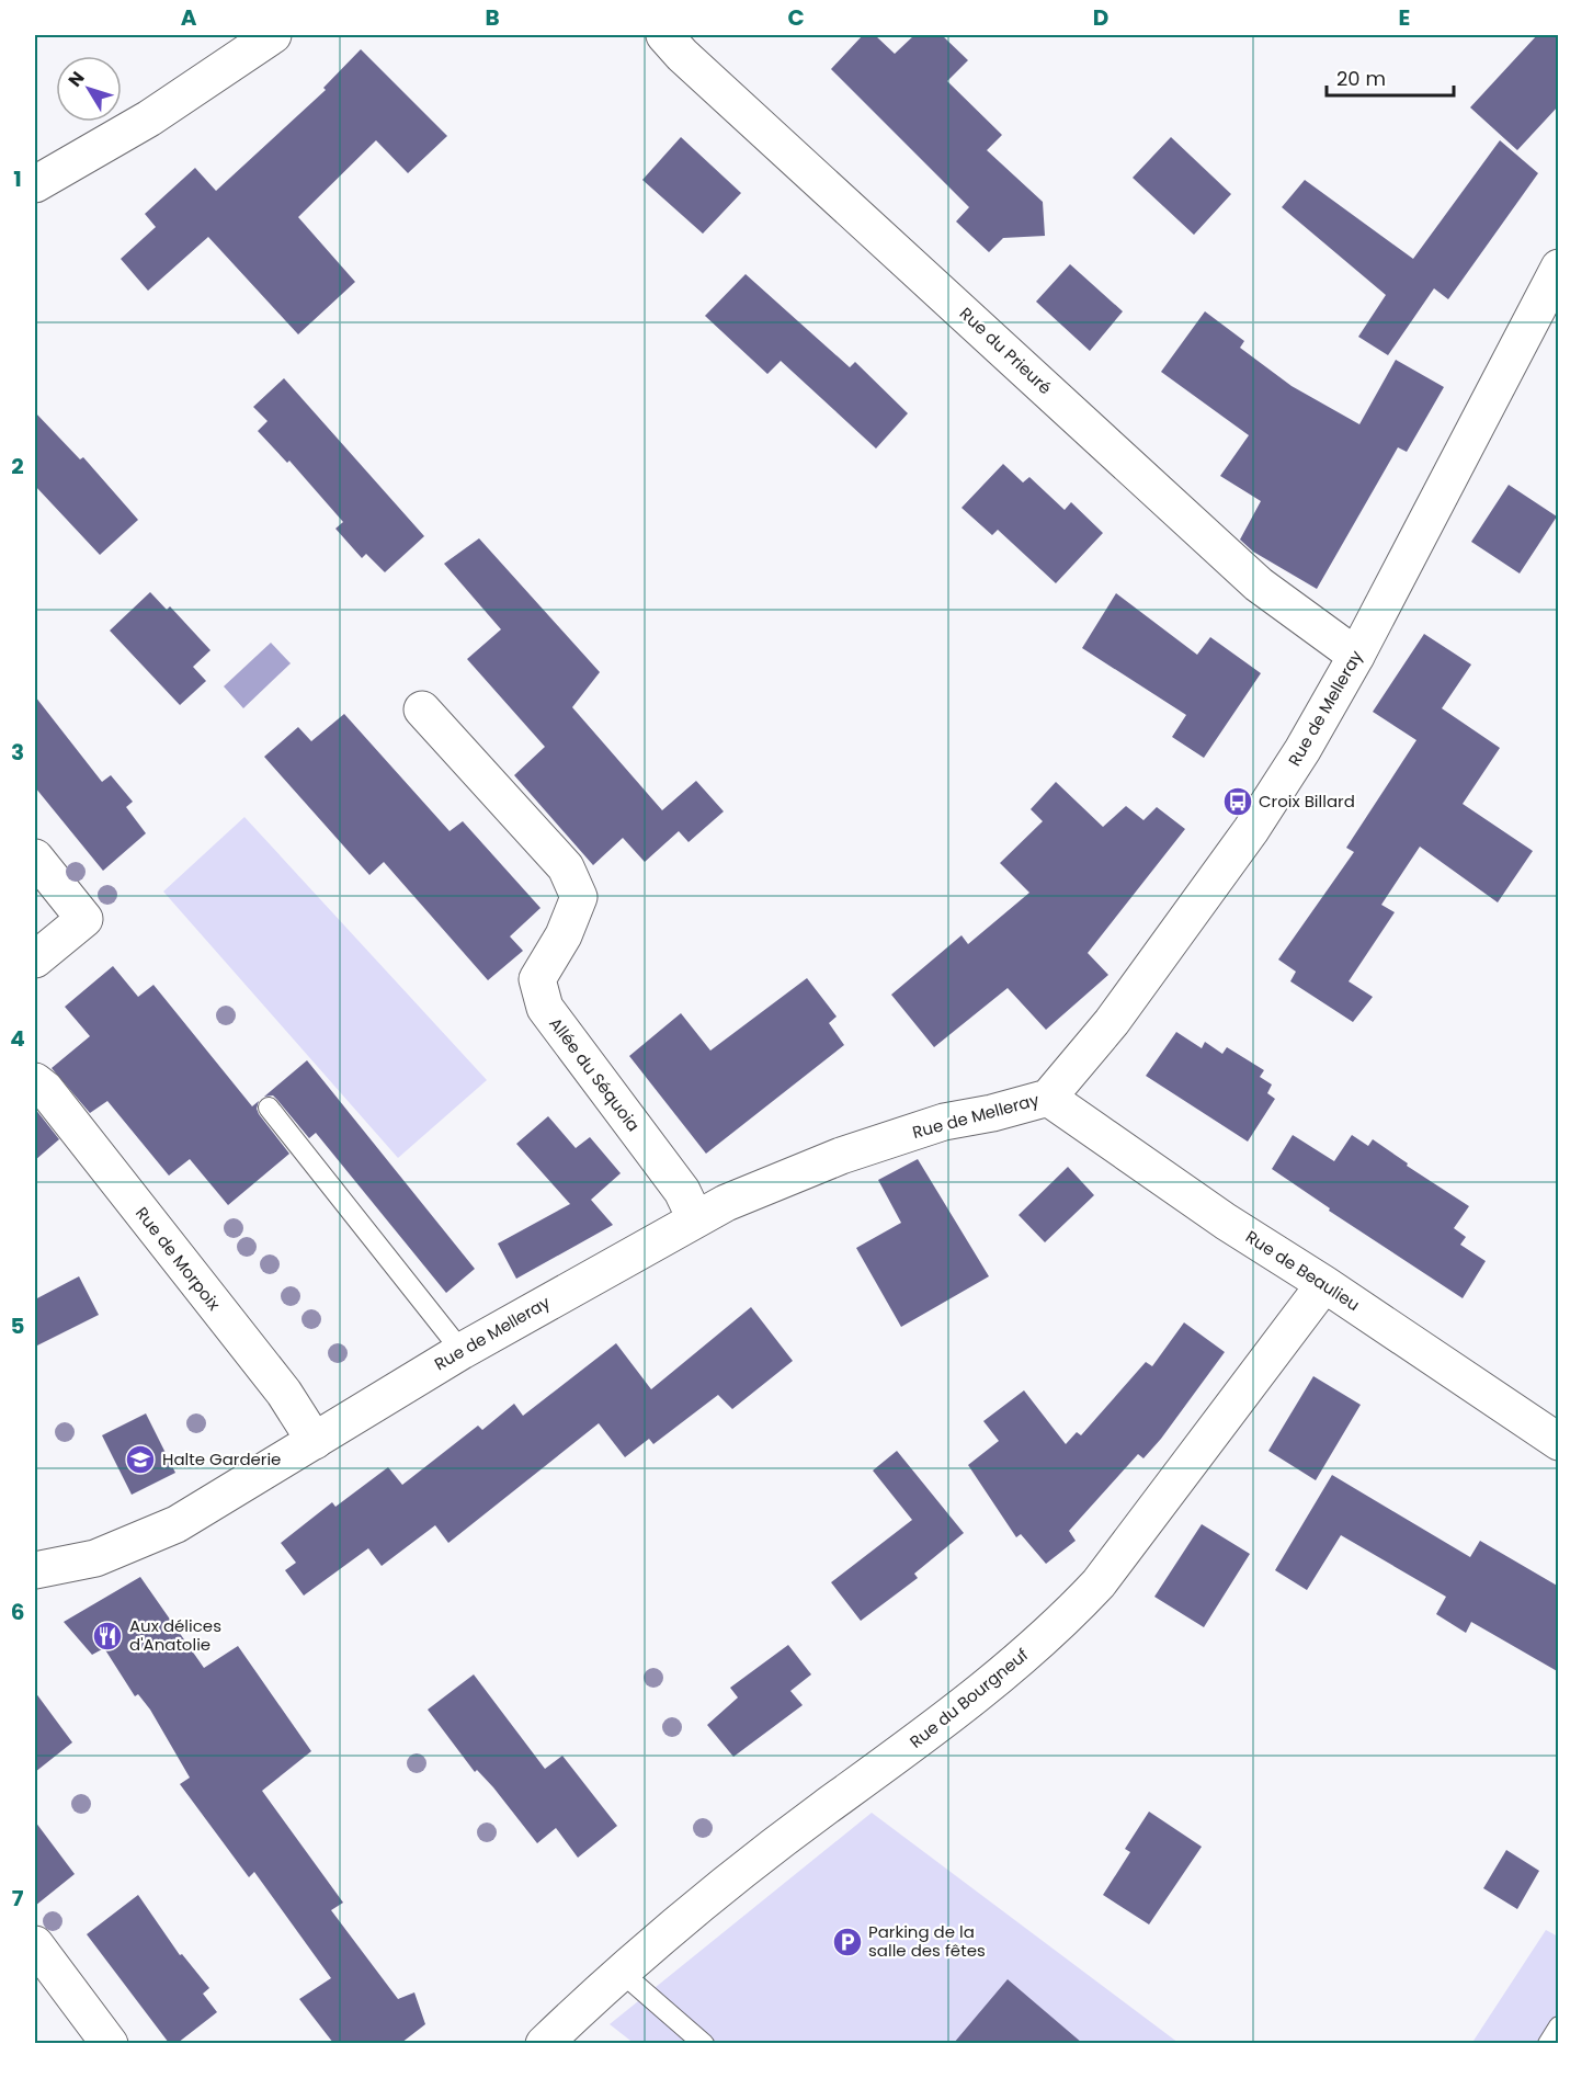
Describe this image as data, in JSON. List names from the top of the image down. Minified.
{"streets":{"street":["Rue du Prieuré","Rue de Melleray","Allée du Séquoia","Rue de Morpoix","Rue de Beaulieu","Rue du Bourgneuf"]},"crossings":[["Rue du Prieuré","Rue de Melleray"],["Rue de Melleray","Allée du Séquoia"],["Rue de Melleray","Rue de Morpoix"],["Rue de Melleray","Rue de Beaulieu"],["Rue de Beaulieu","Rue du Bourgneuf"]],"places":{"bus stop":["Croix Billard"],"school or university":["Halte Garderie"],"restaurant":["Aux délices d'Anatolie"],"parking":["Parking de la salle des fêtes"]},"scale_bar":"20 m","north":"top left","grid":{"columns":["A","B","C","D","E"],"rows":["1","2","3","4","5","6","7"]}}
